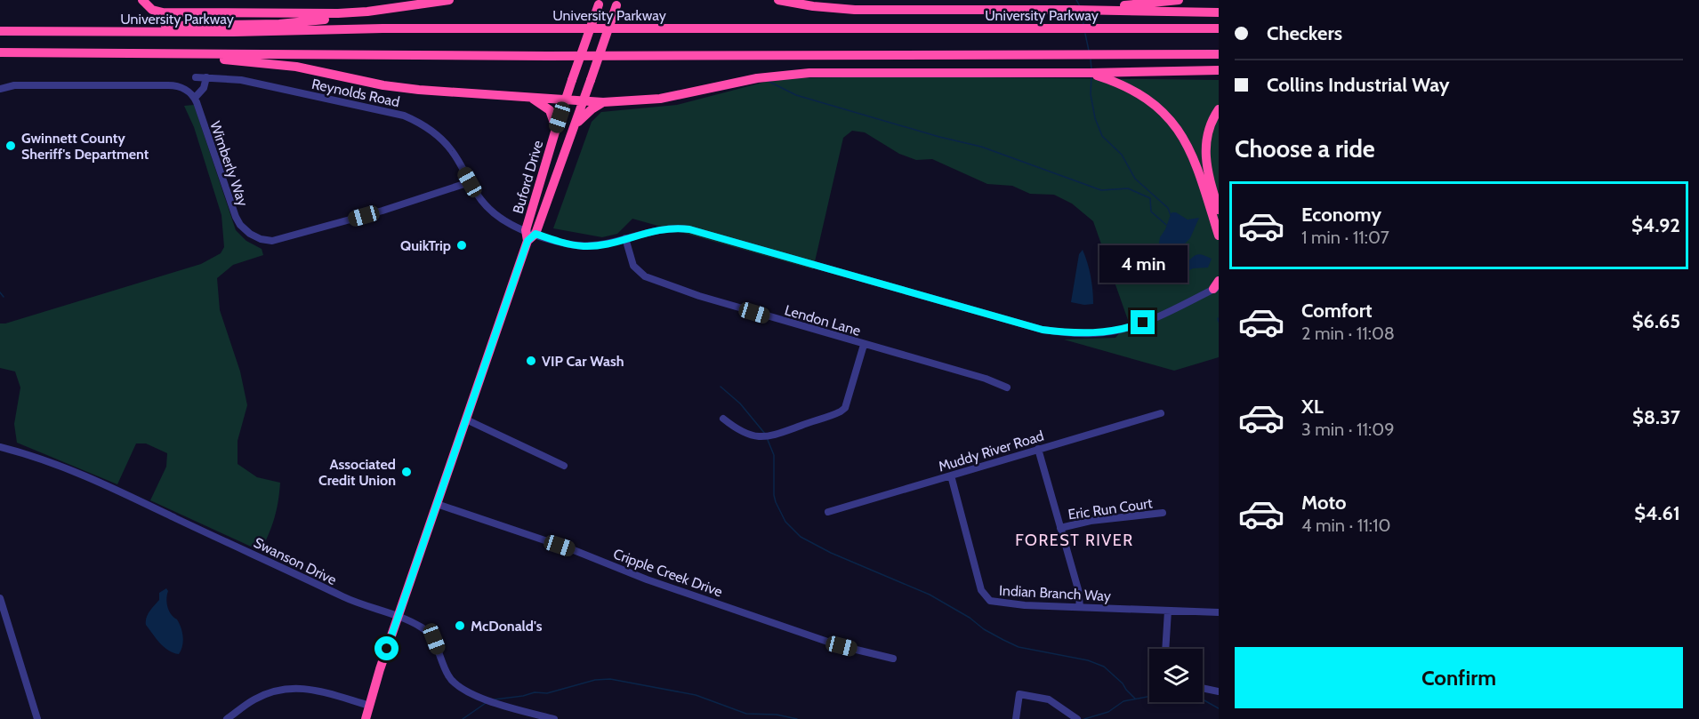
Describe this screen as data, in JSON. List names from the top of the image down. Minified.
{"streets":{"highway":["University Parkway","Buford Drive"],"street":["Reynolds Road","Wimberly Way","Lendon Lane","Muddy River Road","Eric Run Court","Swanson Drive","Cripple Creek Drive","Indian Branch Way"]},"crossings":[["Reynolds Road","Wimberly Way"],["Reynolds Road","Buford Drive"],["Reynolds Road","Lendon Lane"],["Buford Drive","Swanson Drive"],["Buford Drive","Cripple Creek Drive"],["Muddy River Road","Indian Branch Way"]],"districts":["FOREST RIVER"],"places":["Gwinnett County Sheriff's Department","QuikTrip","VIP Car Wash","Associated Credit Union","McDonald's"],"page":{"banner":["Checkers","Collins Industrial Way"],"heading":"Choose a ride","list":[{"name":"Economy","note":"1 min · 11:07","value":"$4.92"},{"name":"Comfort","note":"2 min · 11:08","value":"$6.65"},{"name":"XL","note":"3 min · 11:09","value":"$8.37"},{"name":"Moto","note":"4 min · 11:10","value":"$4.61"}],"bubble":"4 min","buttons":"Confirm"}}
